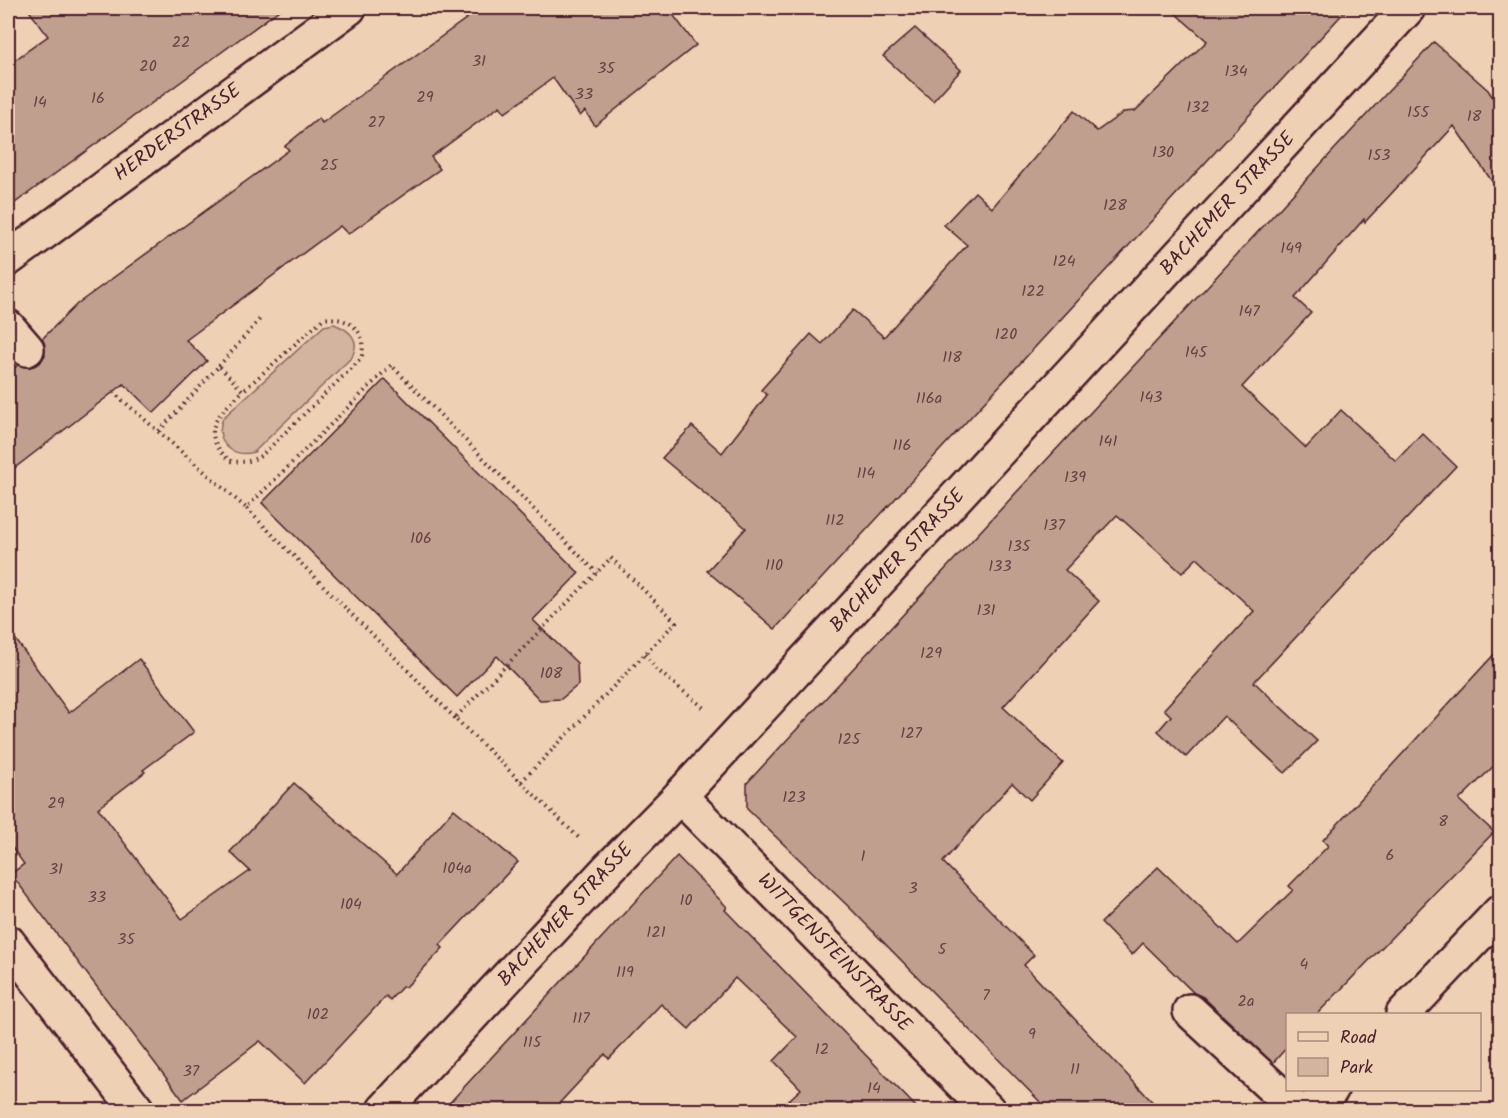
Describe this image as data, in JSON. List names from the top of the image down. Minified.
{"streets":{"street":["HERDERSTRASSE","BACHEMER STRASSE","WITTGENSTEINSTRASSE"]},"crossings":[["BACHEMER STRASSE","WITTGENSTEINSTRASSE"]],"house_numbers":["22","31","20","35","134","33","29","16","14","132","155","18","27","130","153","25","128","149","124","122","147","120","145","118","143","116a","141","116","114","139","112","137","106","135","110","133","131","129","108","127","125","123","29","8","6","1","104a","31","3","33","10","104","121","35","5","4","119","7","2a","102","117","9","115","12","11","37","14"],"legend":["Road","Park"]}
